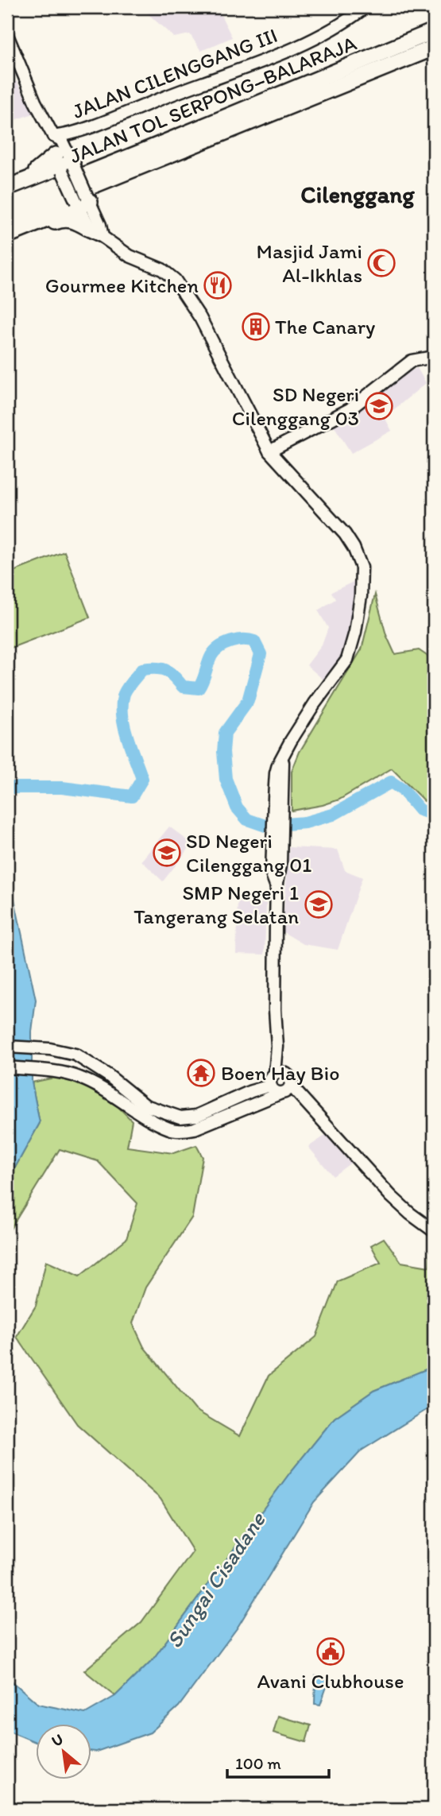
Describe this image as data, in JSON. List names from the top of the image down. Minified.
{"streets":{"highway":["JALAN TOL SERPONG–BALARAJA"],"main road":["JALAN CILENGGANG III"]},"districts":["Cilenggang"],"water":["Sungai Cisadane"],"places":{"mosque":["Masjid Jami Al-Ikhlas"],"restaurant":["Gourmee Kitchen"],"building":["The Canary"],"school or university":["SD Negeri Cilenggang 03","SD Negeri Cilenggang 01","SMP Negeri 1 Tangerang Selatan"],"temple":["Boen Hay Bio"],"public building":["Avani Clubhouse"]},"scale_bar":"100 m","north":"top left"}
